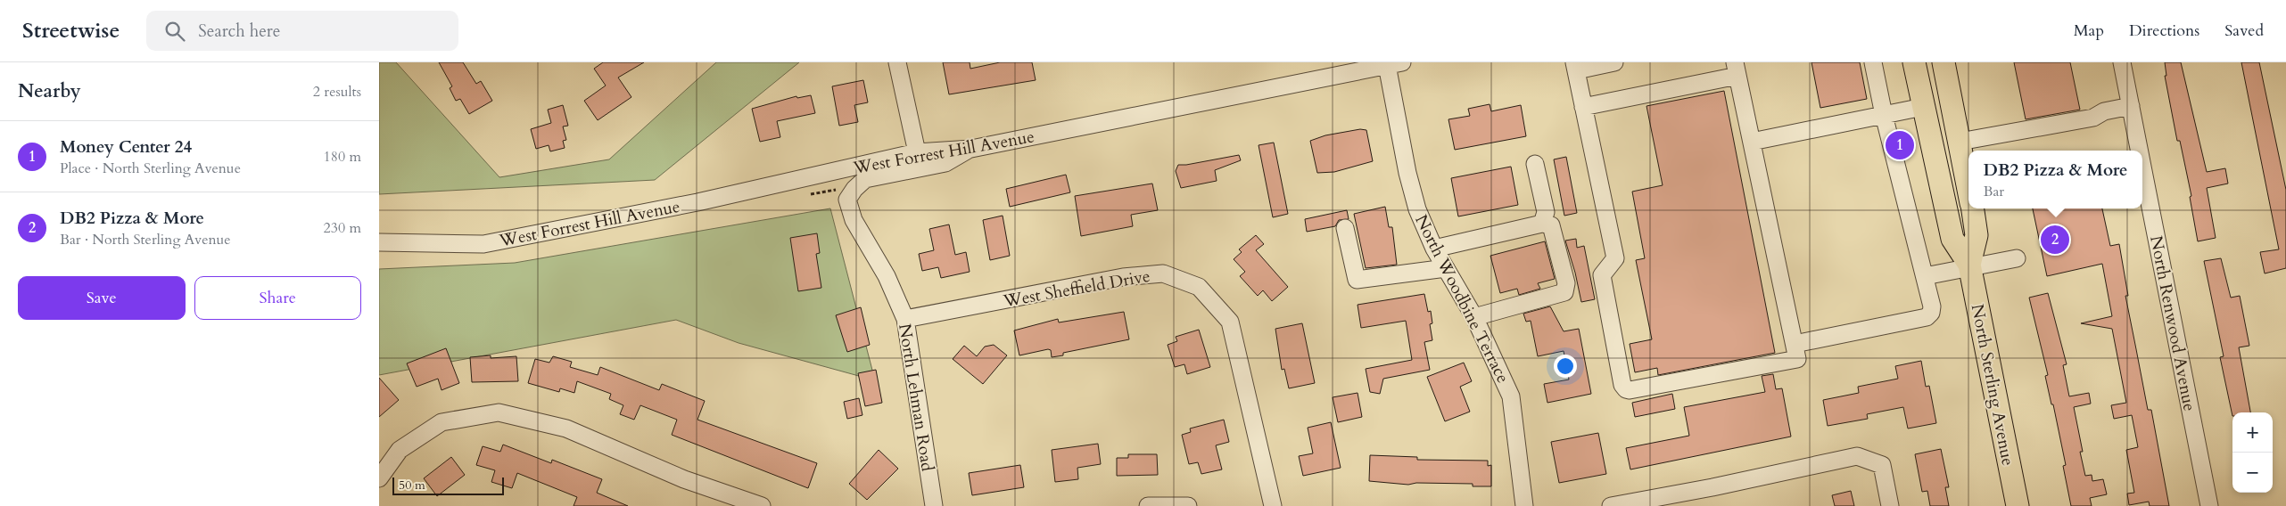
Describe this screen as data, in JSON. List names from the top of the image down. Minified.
{"streets":{"main road":["North Sterling Avenue"],"street":["West Forrest Hill Avenue","West Sheffield Drive","North Woodbine Terrace","North Renwood Avenue","North Lehman Road"]},"crossings":[["West Forrest Hill Avenue","North Woodbine Terrace"],["West Forrest Hill Avenue","North Lehman Road"],["West Sheffield Drive","North Lehman Road"]],"scale_bar":"50 m","page":{"header":"Streetwise","search":"Search here","nav":["Map","Directions","Saved"],"heading":["Nearby","2 results"],"list":[{"mark":"1","name":"Money Center 24","note":"Place · North Sterling Avenue","value":"180 m"},{"mark":"2","name":"DB2 Pizza & More","note":"Bar · North Sterling Avenue","value":"230 m"}],"pins":["1","2"],"popup":["DB2 Pizza & More","Bar"],"buttons":["Save","Share"],"map_buttons":["+","−"],"scale":"50 m"}}
